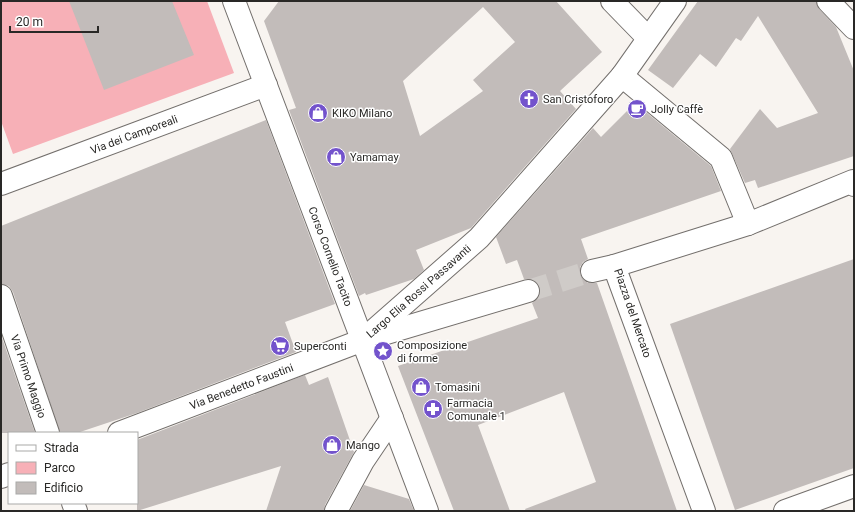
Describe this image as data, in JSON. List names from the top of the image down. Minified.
{"streets":{"street":["Via dei Camporeali","Corso Cornelio Tacito","Largo Elia Rossi Passavanti","Piazza del Mercato","Via Primo Maggio","Via Benedetto Faustini"]},"crossings":[["Via dei Camporeali","Corso Cornelio Tacito"],["Corso Cornelio Tacito","Largo Elia Rossi Passavanti"],["Corso Cornelio Tacito","Via Benedetto Faustini"],["Largo Elia Rossi Passavanti","Via Benedetto Faustini"]],"places":{"church":["San Cristoforo"],"cafe":["Jolly Caffè"],"shop":["KIKO Milano","Yamamay","Tomasini","Mango"],"supermarket":["Superconti"],"place":["Composizione di forme"],"pharmacy":["Farmacia Comunale 1"]},"legend":["Strada","Parco","Edificio"],"scale_bar":"20 m"}
